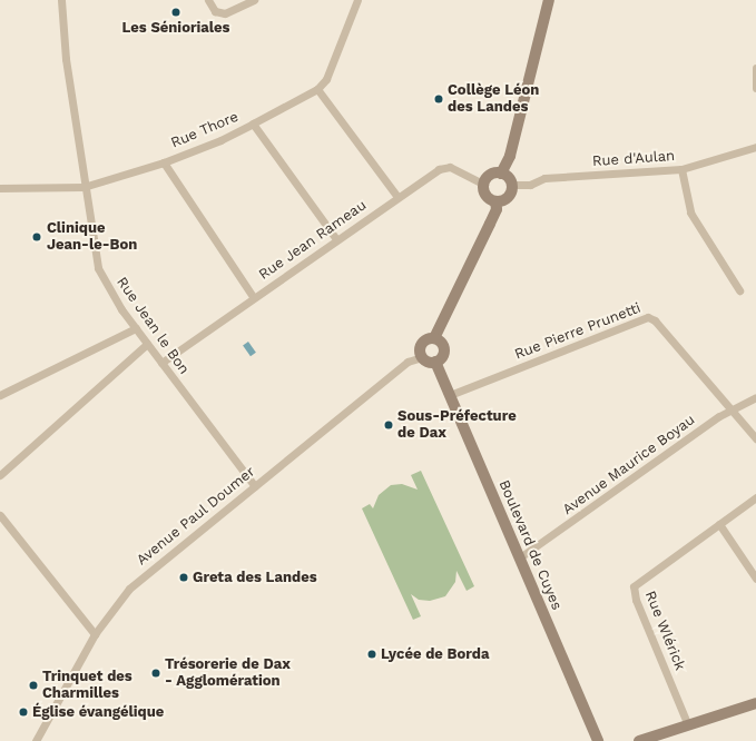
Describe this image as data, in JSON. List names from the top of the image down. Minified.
{"streets":{"street":["Rue Thore","Rue d'Aulan","Rue Jean Rameau","Rue Jean le Bon","Rue Pierre Prunetti","Avenue Maurice Boyau","Avenue Paul Doumer","Boulevard de Cuyes","Rue Wlérick"]},"crossings":[["Rue Thore","Rue Jean le Bon"],["Rue d'Aulan","Rue Jean Rameau"],["Rue Jean Rameau","Rue Jean le Bon"],["Rue Jean le Bon","Avenue Paul Doumer"],["Rue Pierre Prunetti","Avenue Maurice Boyau"],["Rue Pierre Prunetti","Boulevard de Cuyes"],["Avenue Maurice Boyau","Boulevard de Cuyes"],["Avenue Paul Doumer","Boulevard de Cuyes"]],"places":["Les Sénioriales","Collège Léon des Landes","Clinique Jean-le-Bon","Sous-Préfecture de Dax","Greta des Landes","Lycée de Borda","Trésorerie de Dax - Agglomération","Trinquet des Charmilles","Église évangélique"]}
